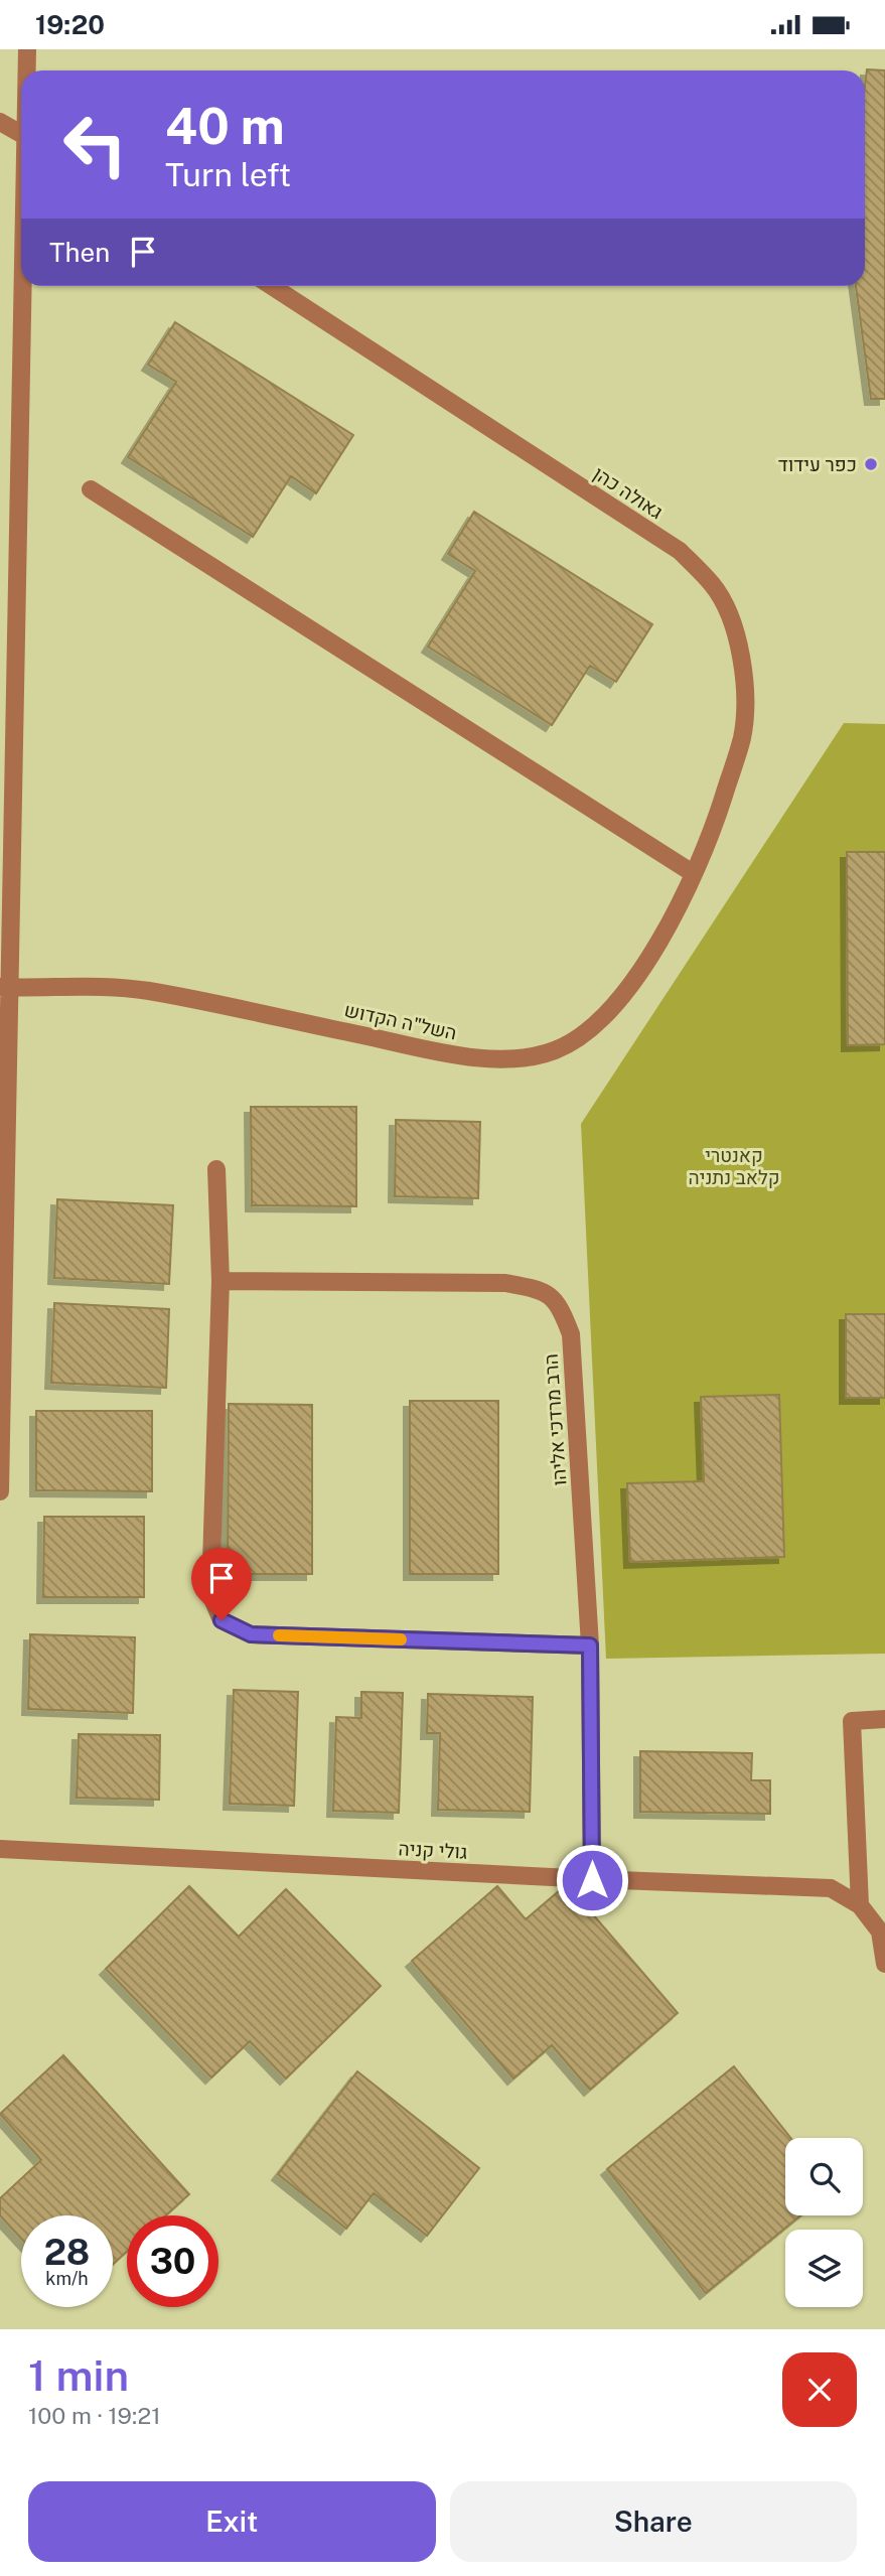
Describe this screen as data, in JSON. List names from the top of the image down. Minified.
{"streets":{"street":["גאולה כהן","השל\"ה הקדוש","הרב מרדכי אליהו","גולי קניה"]},"crossings":[["גאולה כהן","השל\"ה הקדוש"],["הרב מרדכי אליהו","גולי קניה"]],"parks":["קאנטרי קלאב נתניה"],"places":["כפר עידוד"],"page":{"status":"19:20","turn":["40 m","Turn left"],"then":"Then","speed":"28 km/h","limit":"30","heading":["1 min","100 m · 19:21"],"buttons":["Exit","Share"]}}
